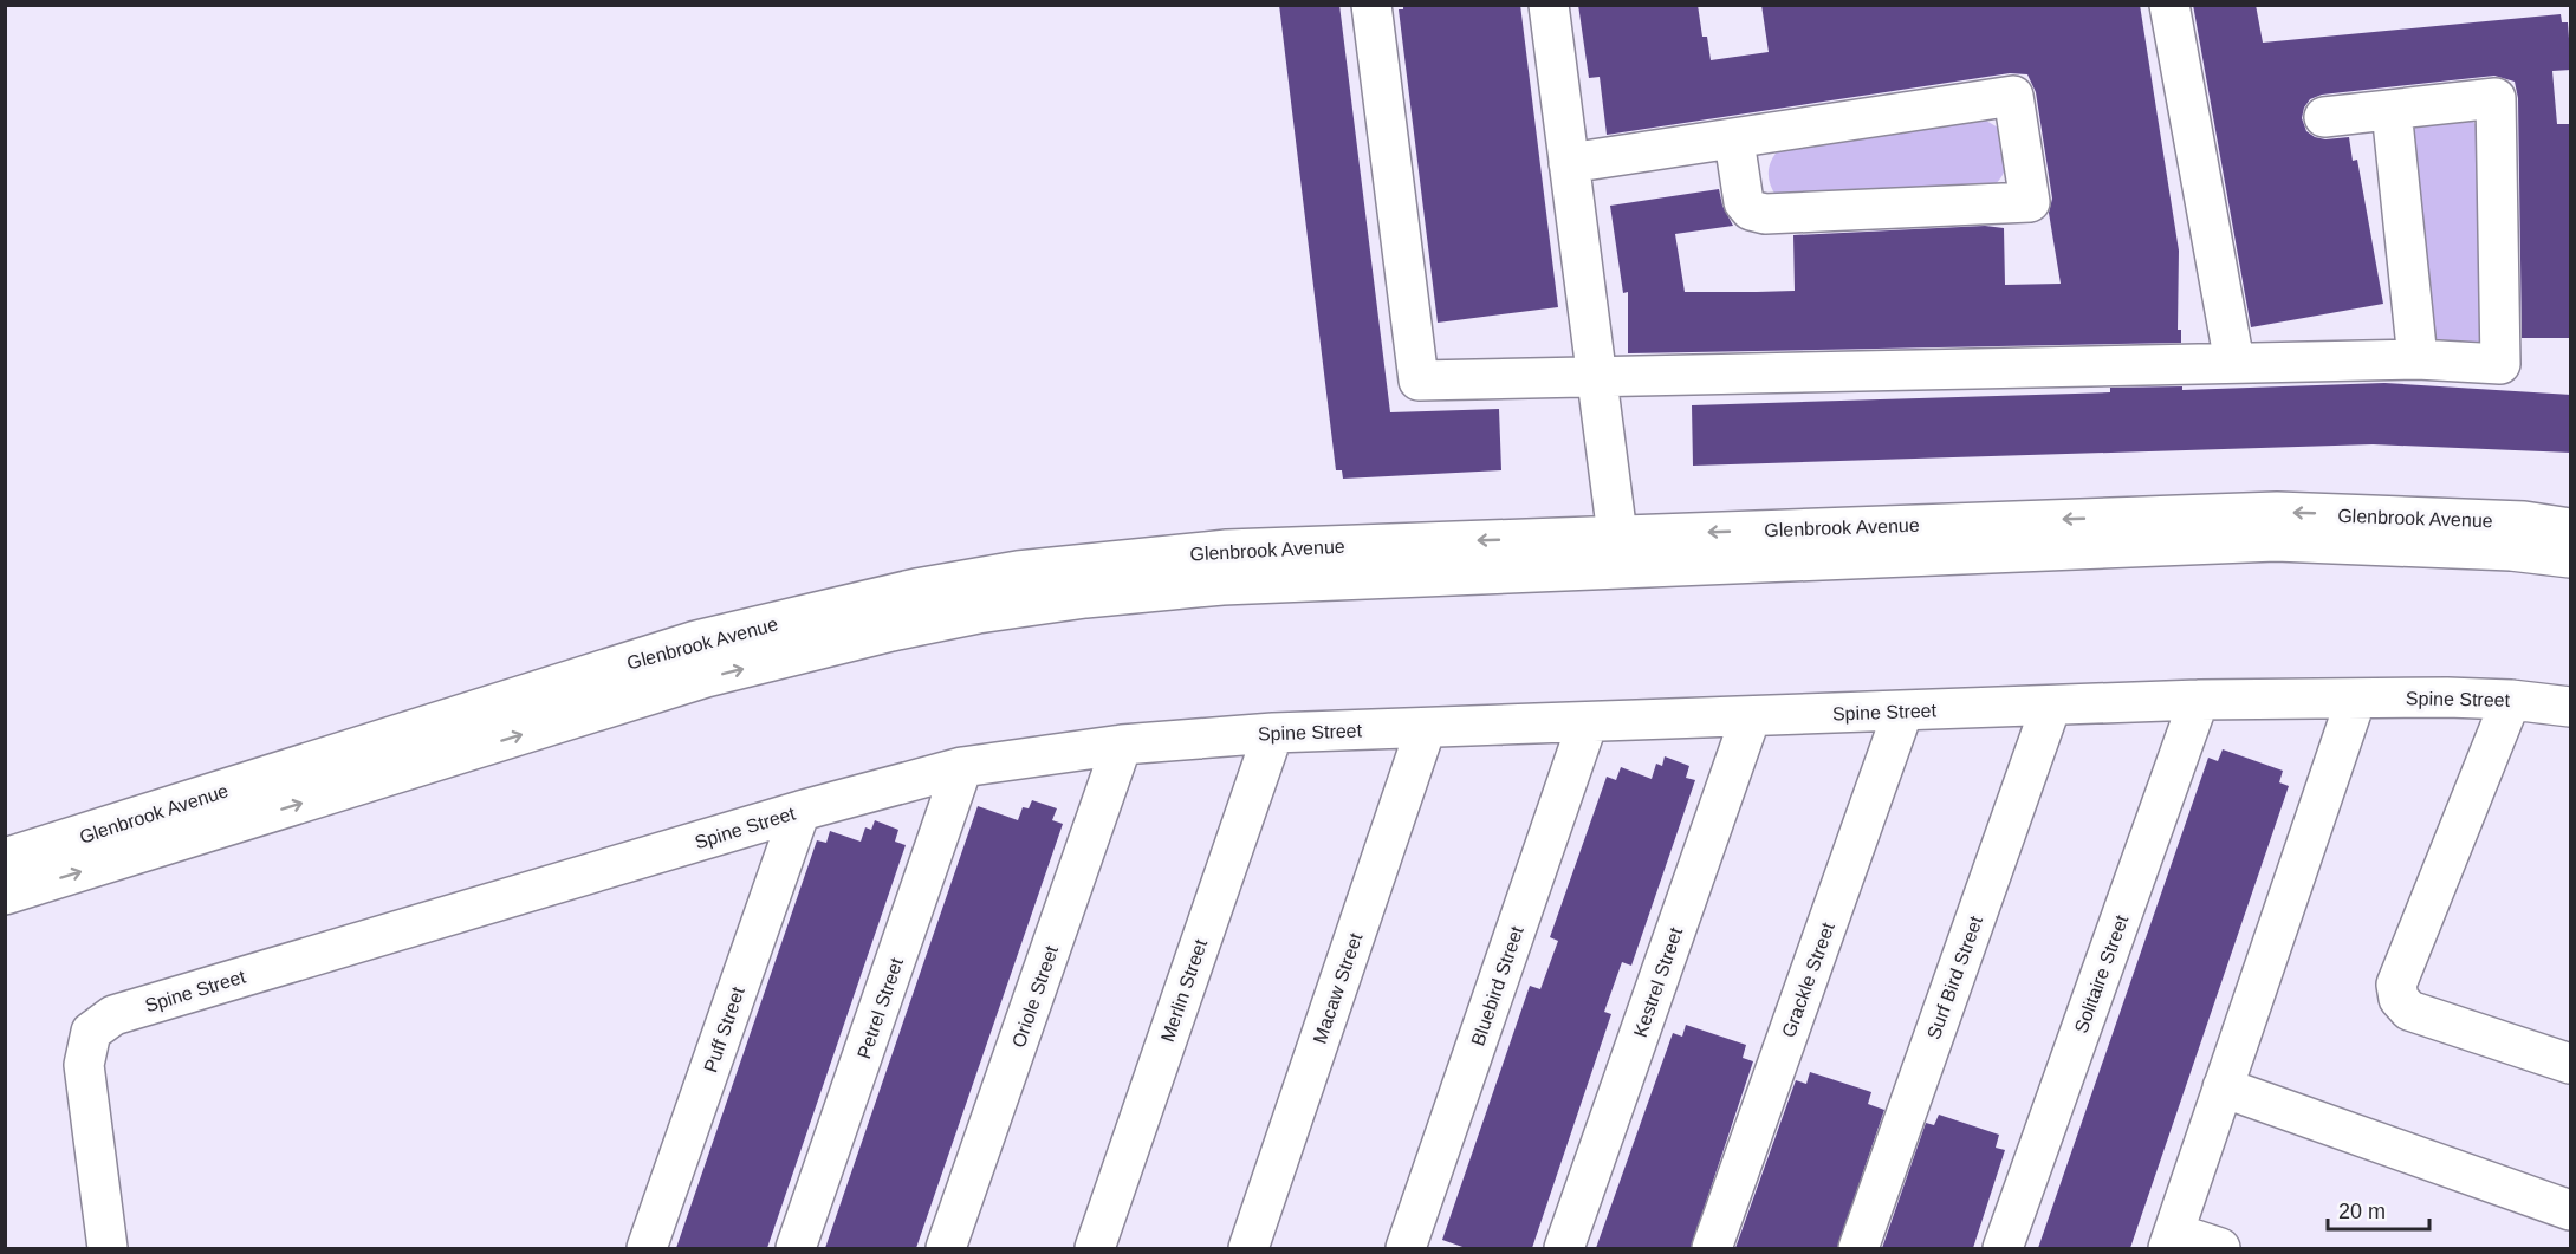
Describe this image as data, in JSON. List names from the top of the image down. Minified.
{"streets":{"street":["Glenbrook Avenue","Spine Street","Solitaire Street","Surf Bird Street","Grackle Street","Kestrel Street","Bluebird Street","Macaw Street","Merlin Street","Oriole Street","Petrel Street","Puff Street"]},"crossings":[["Spine Street","Solitaire Street"],["Spine Street","Surf Bird Street"],["Spine Street","Grackle Street"],["Spine Street","Kestrel Street"],["Spine Street","Bluebird Street"],["Spine Street","Macaw Street"],["Spine Street","Merlin Street"],["Spine Street","Oriole Street"],["Spine Street","Petrel Street"],["Spine Street","Puff Street"]],"scale_bar":"20 m"}
